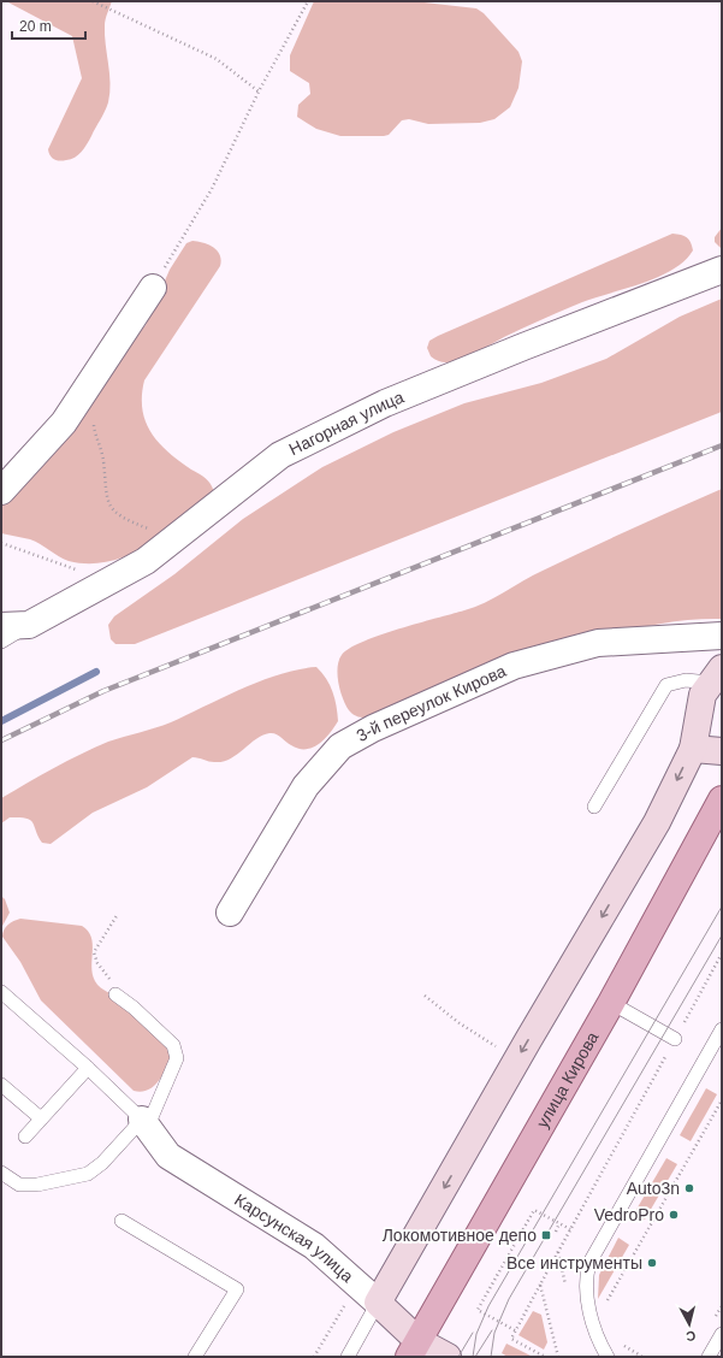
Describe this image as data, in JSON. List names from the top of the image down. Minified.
{"streets":{"main road":["улица Кирова"],"street":["Нагорная улица","3-й переулок Кирова","Карсунская улица"]},"crossings":[["улица Кирова","Карсунская улица"]],"places":{"other":["Auto3n","VedroPro","Все инструменты"],"transit":["Локомотивное депо"]},"scale_bar":"20 m","north":"bottom"}
